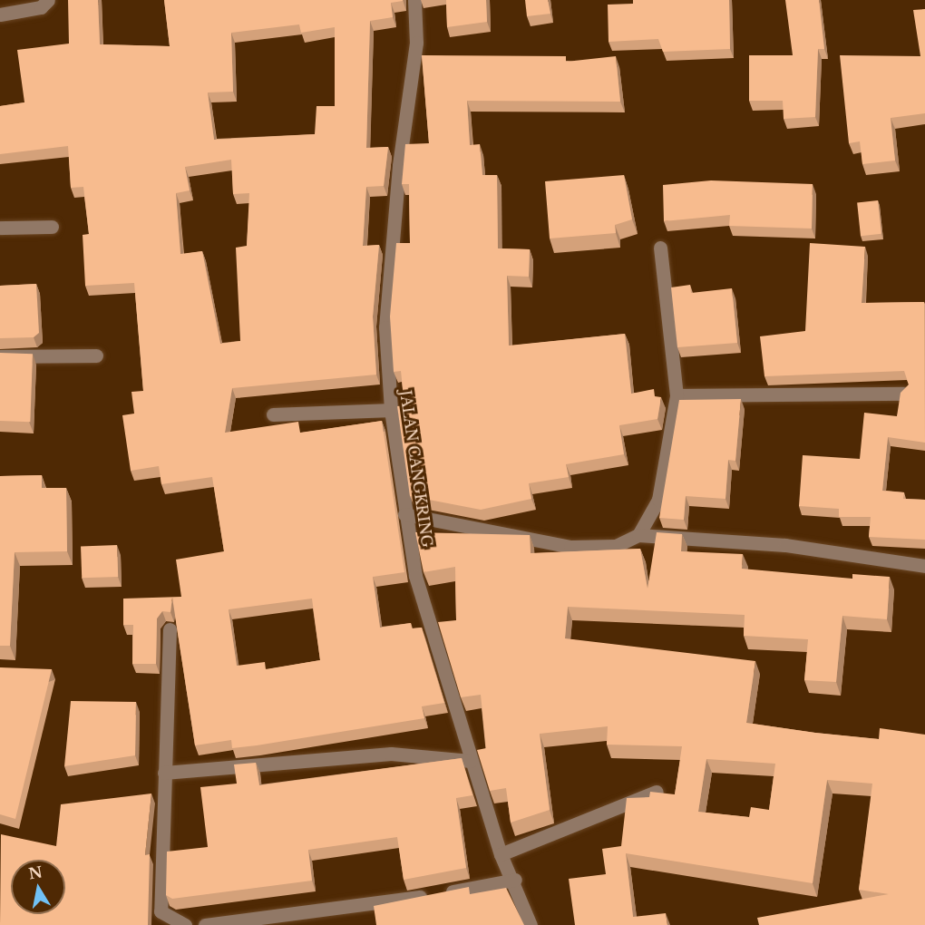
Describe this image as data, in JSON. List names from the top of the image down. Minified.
{"streets":{"street":["JALAN CANGKRING"]},"north":"top"}
